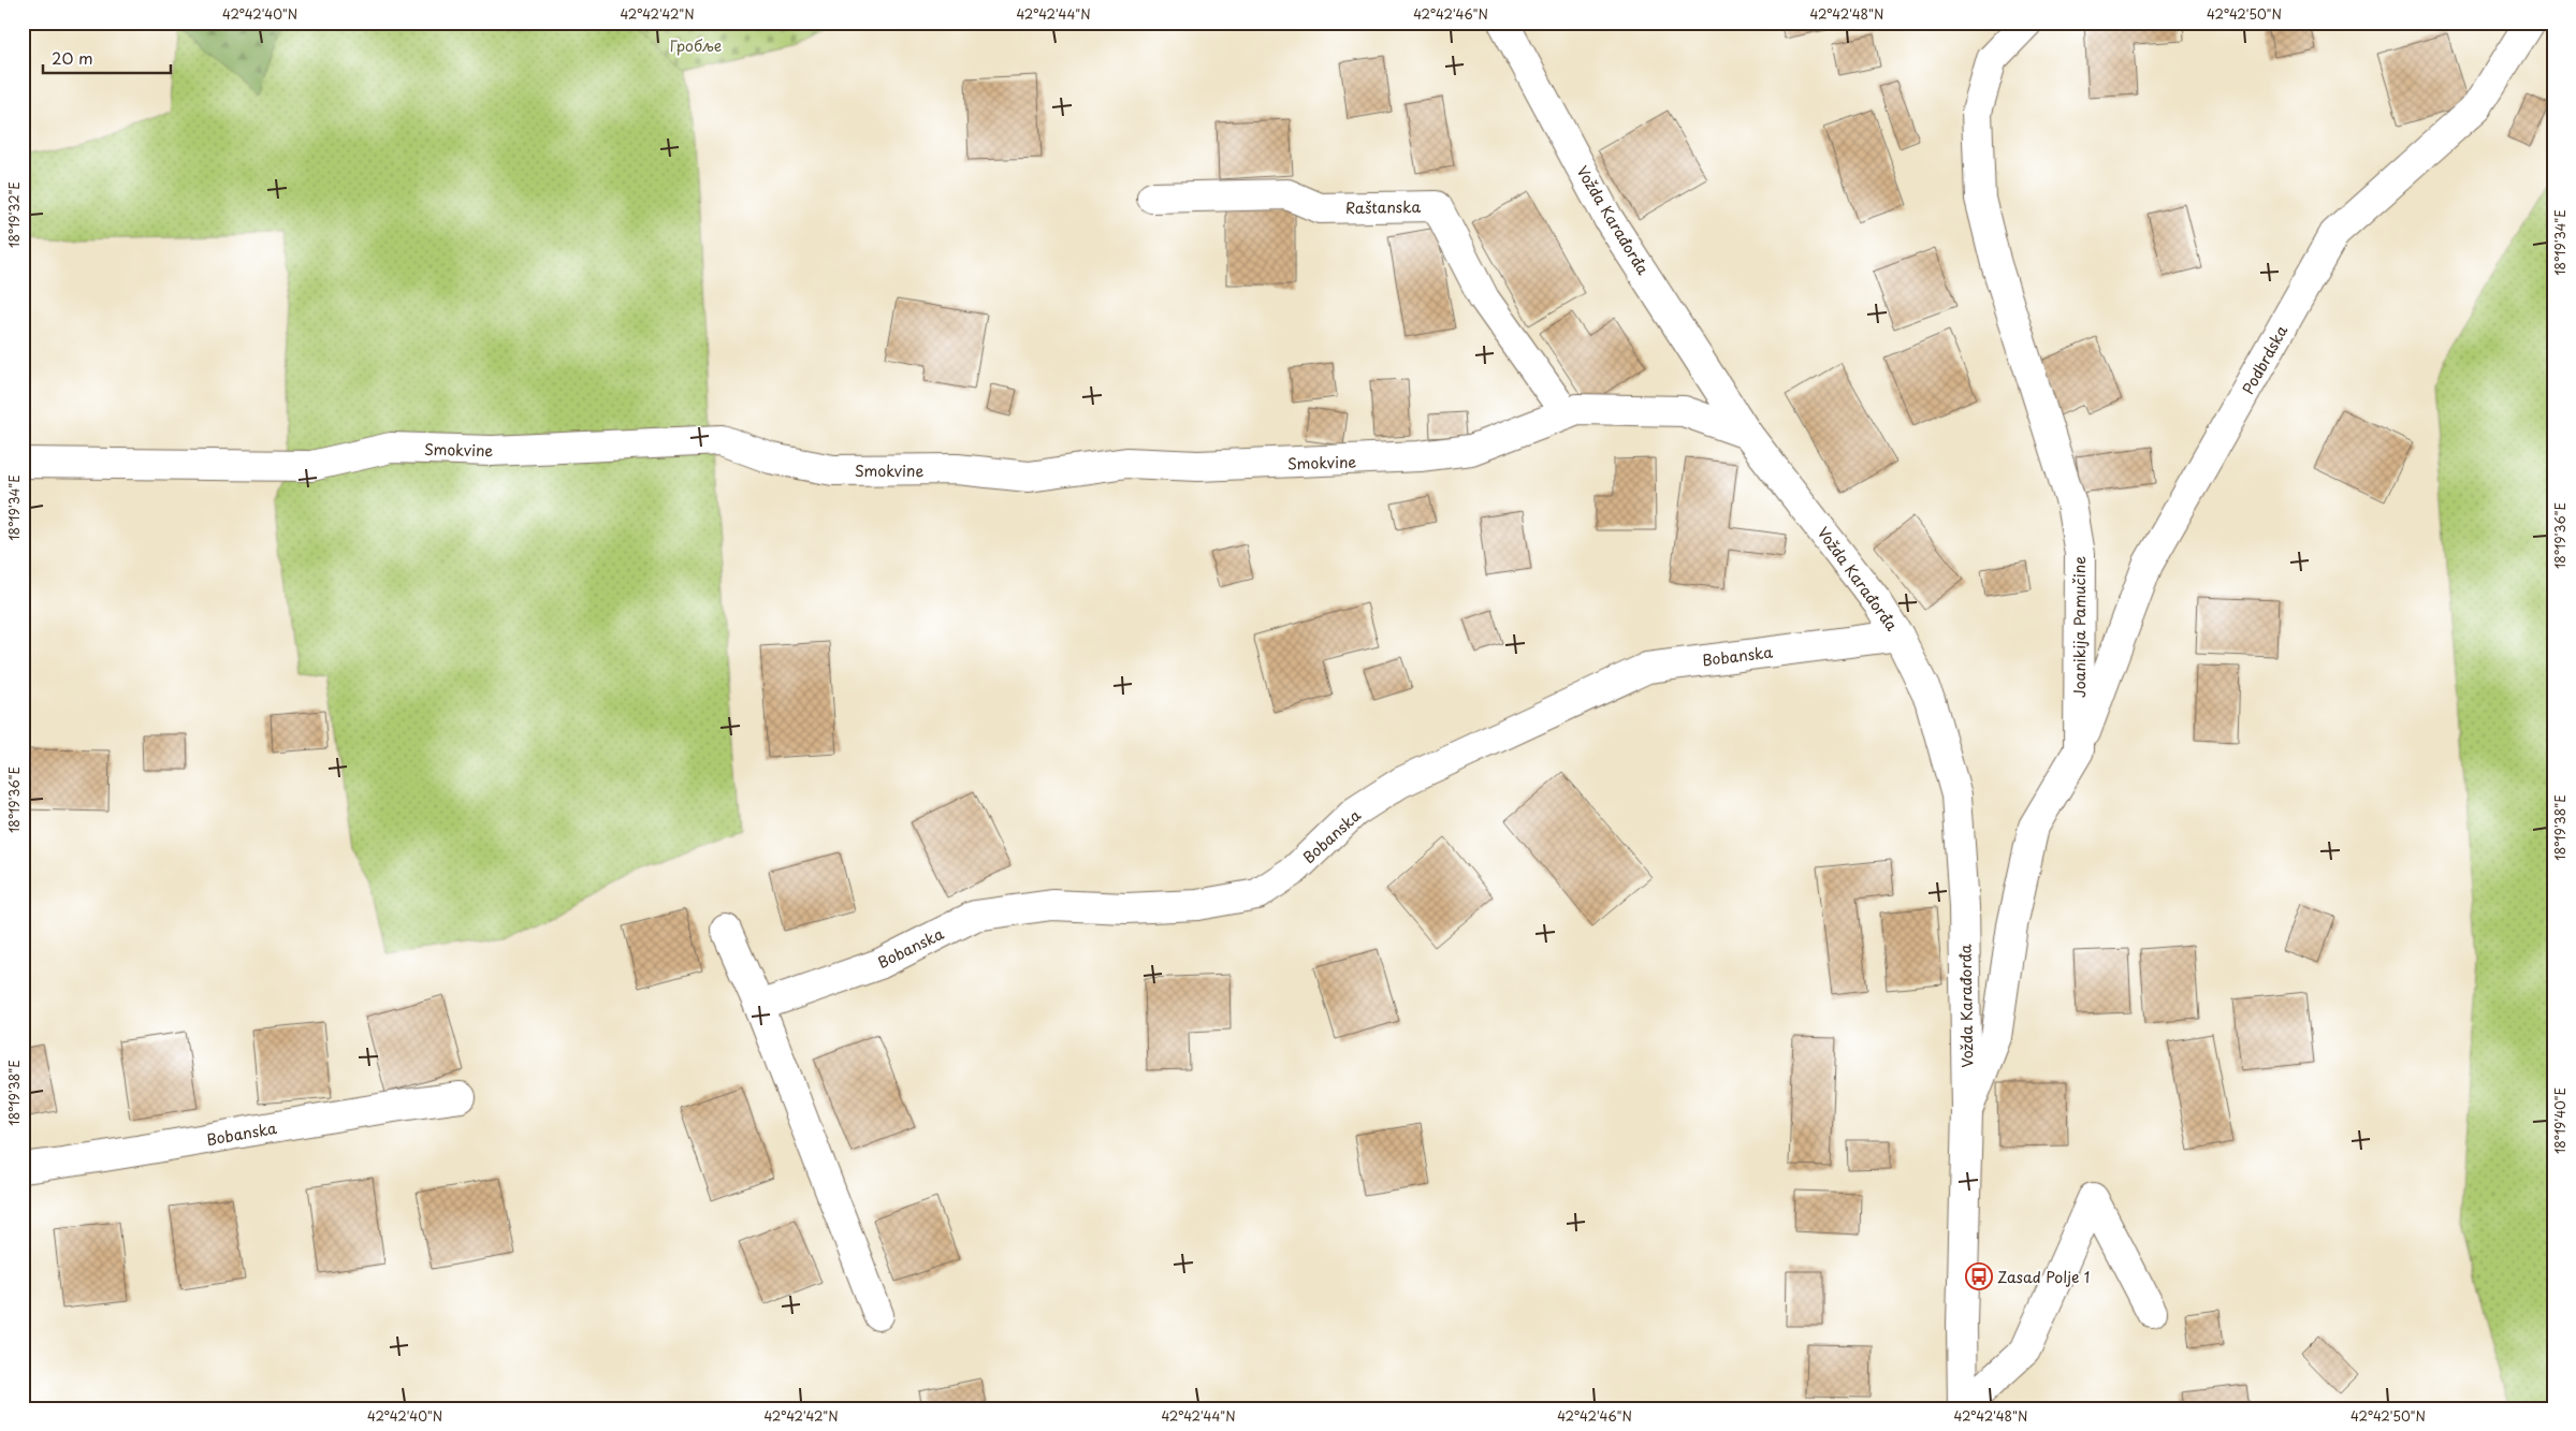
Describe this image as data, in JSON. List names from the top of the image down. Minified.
{"streets":{"street":["Raštanska","Vožda Karađorđa","Podbrdska","Smokvine","Joanikija Pamučine","Bobanska"]},"crossings":[["Raštanska","Smokvine"],["Vožda Karađorđa","Smokvine"],["Vožda Karađorđa","Bobanska"],["Podbrdska","Joanikija Pamučine"]],"parks":["Гробље"],"places":{"bus stop":["Zasad Polje 1"]},"scale_bar":"20 m","coordinates":["42°42'40\"N","42°42'42\"N","42°42'44\"N","42°42'46\"N","42°42'48\"N","42°42'50\"N","18°19'32\"E","18°19'34\"E","18°19'36\"E","18°19'38\"E","18°19'40\"E"]}
